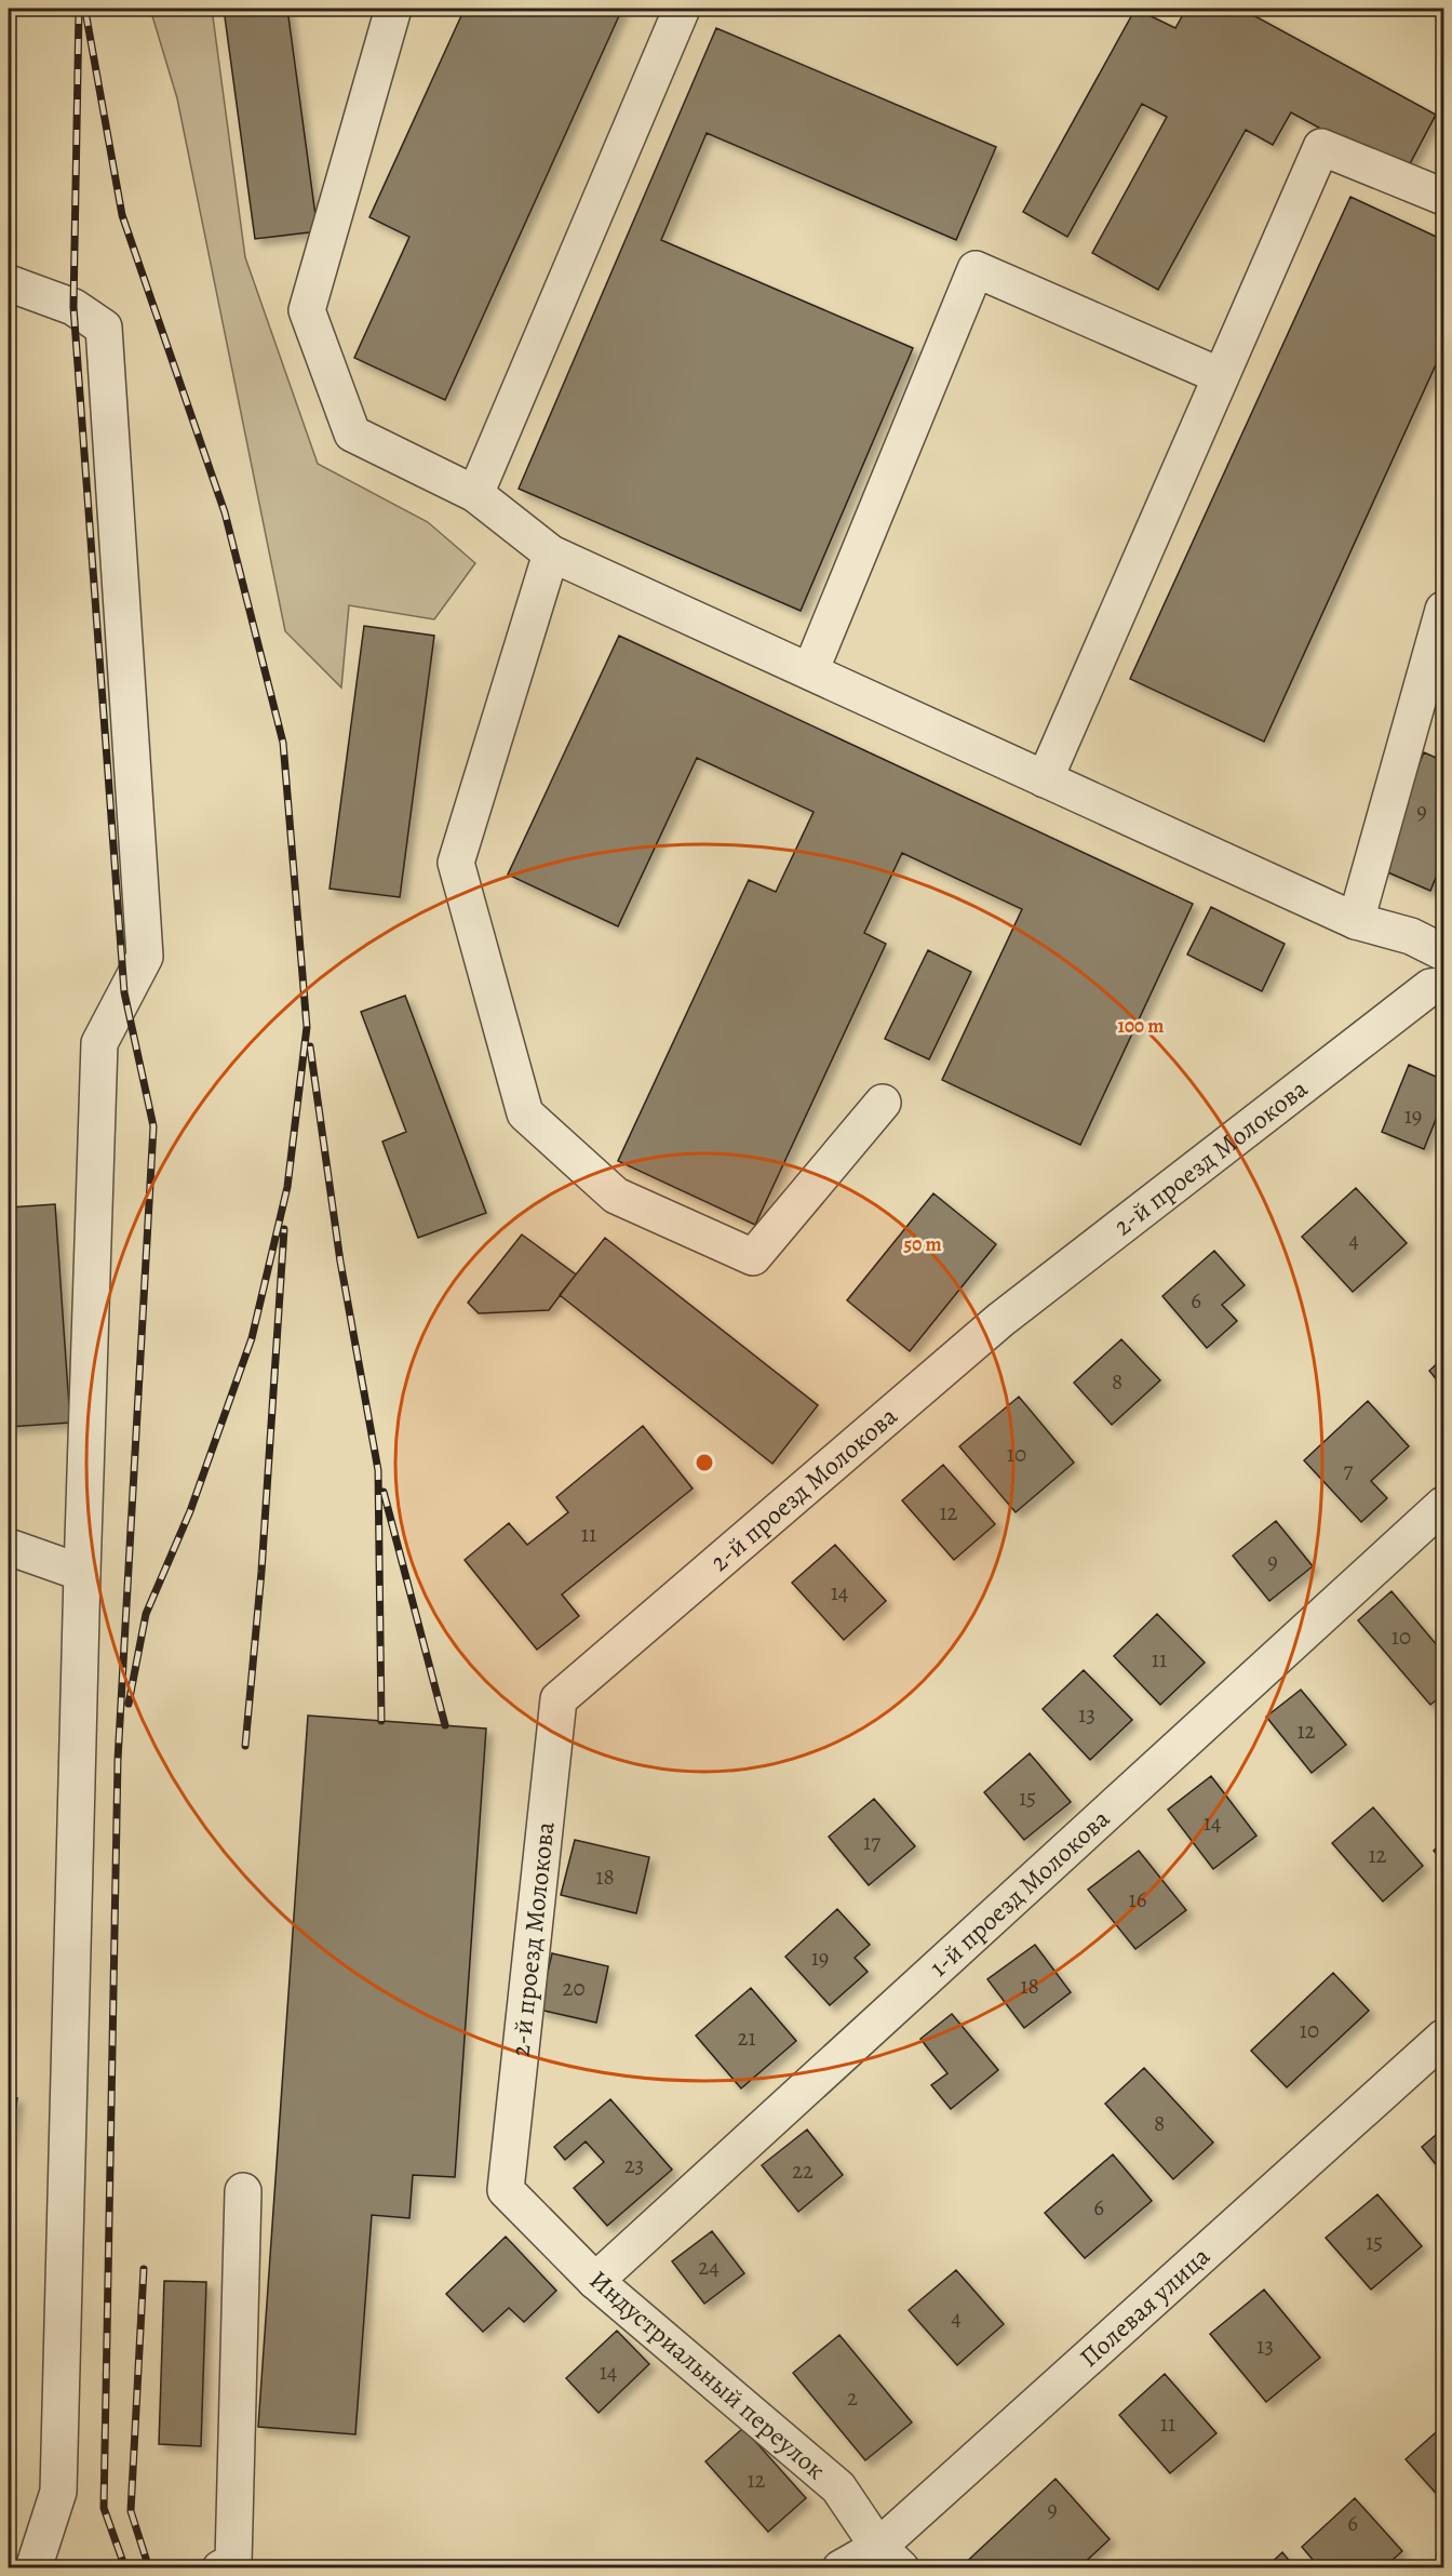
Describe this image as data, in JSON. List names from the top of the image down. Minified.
{"streets":{"street":["2-й проезд Молокова","1-й проезд Молокова","Полевая улица","Индустриальный переулок"]},"crossings":[["2-й проезд Молокова","Индустриальный переулок"],["1-й проезд Молокова","Индустриальный переулок"],["Полевая улица","Индустриальный переулок"]],"house_numbers":["9","19","4","6","8","10","7","12","11","9","14","10","11","13","12","15","14","17","12","18","16","19","18","20","10","21","8","23","22","6","15","24","4","13","14","2","11","12","9","6"],"rings":["100 m","50 m"]}
